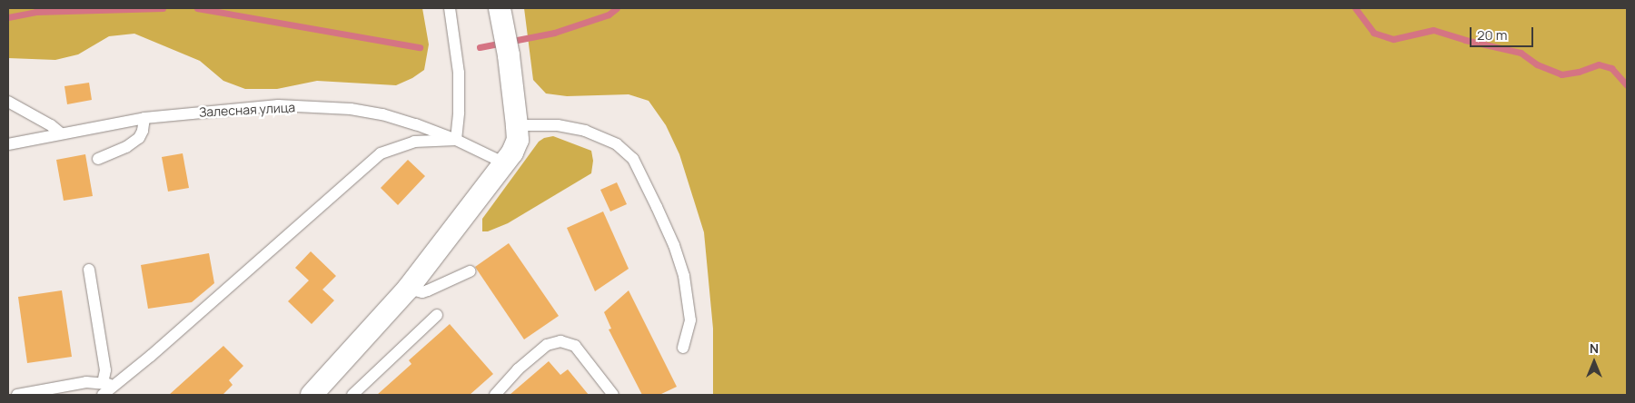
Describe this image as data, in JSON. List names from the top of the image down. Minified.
{"streets":{"lane":["Залесная улица"]},"scale_bar":"20 m","north":"top"}
